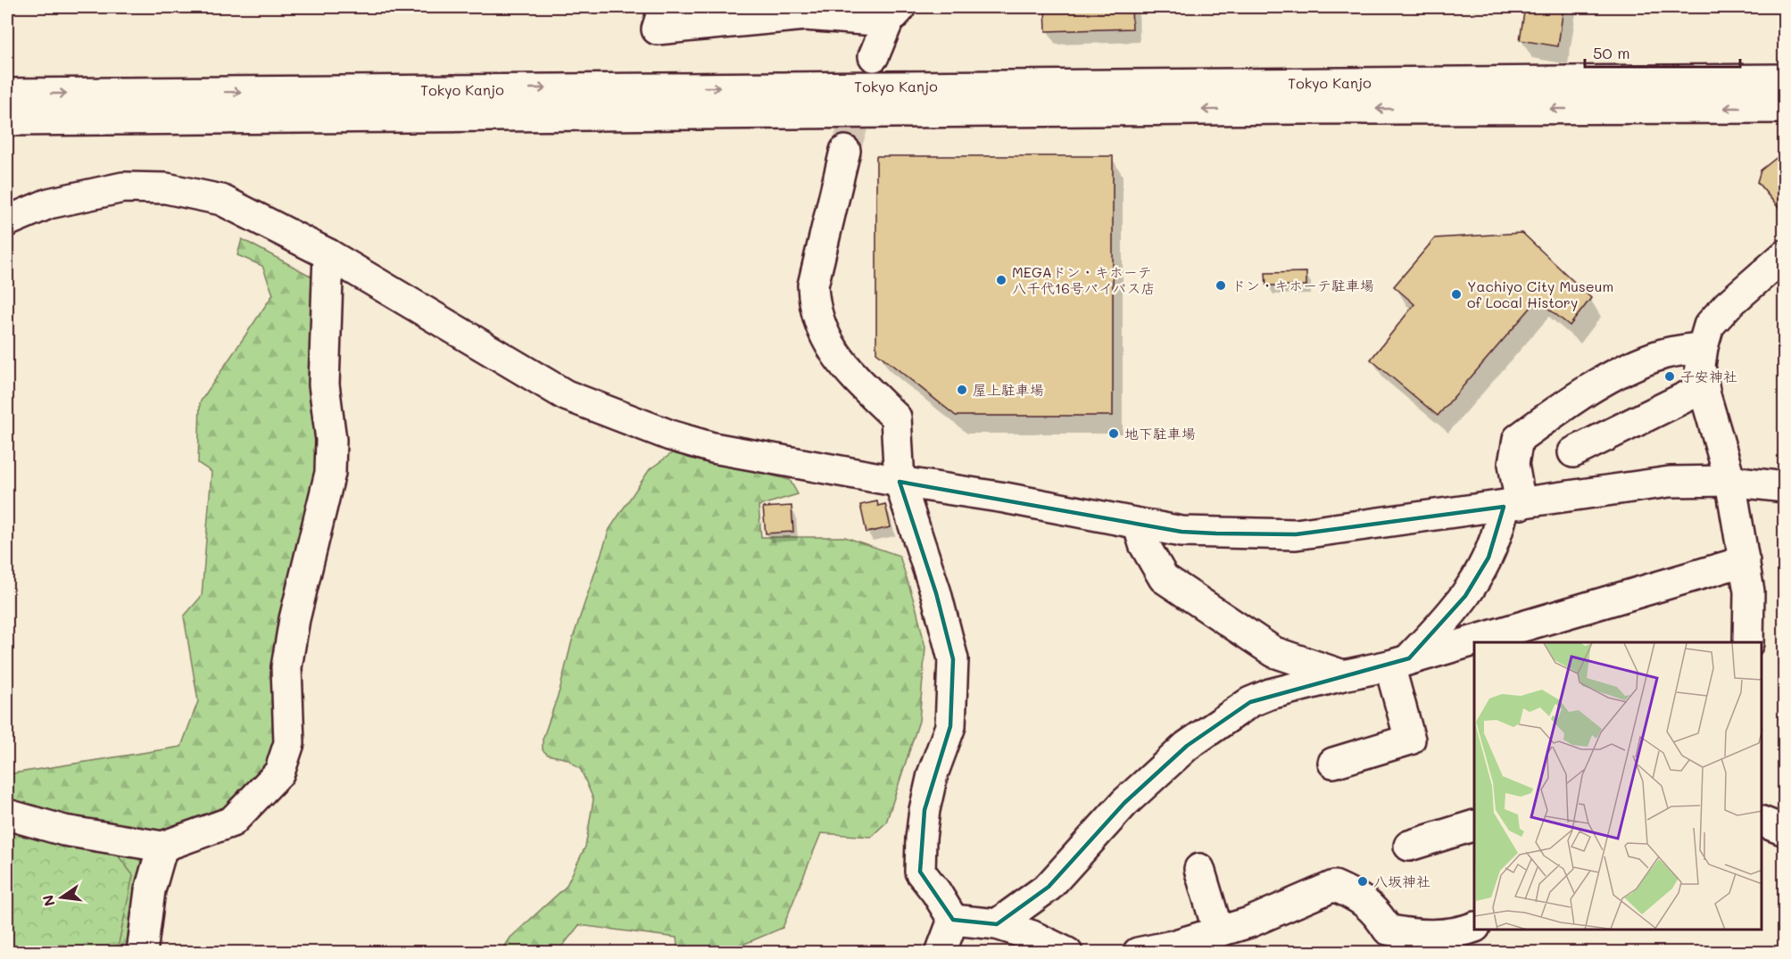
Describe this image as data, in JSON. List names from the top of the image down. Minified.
{"streets":{"main road":["Tokyo Kanjo"]},"places":["MEGAドン・キホーテ 八千代16号バイパス店","ドン・キホーテ駐車場","Yachiyo City Museum of Local History","子安神社","屋上駐車場","地下駐車場","八坂神社"],"scale_bar":"50 m","north":"left"}
